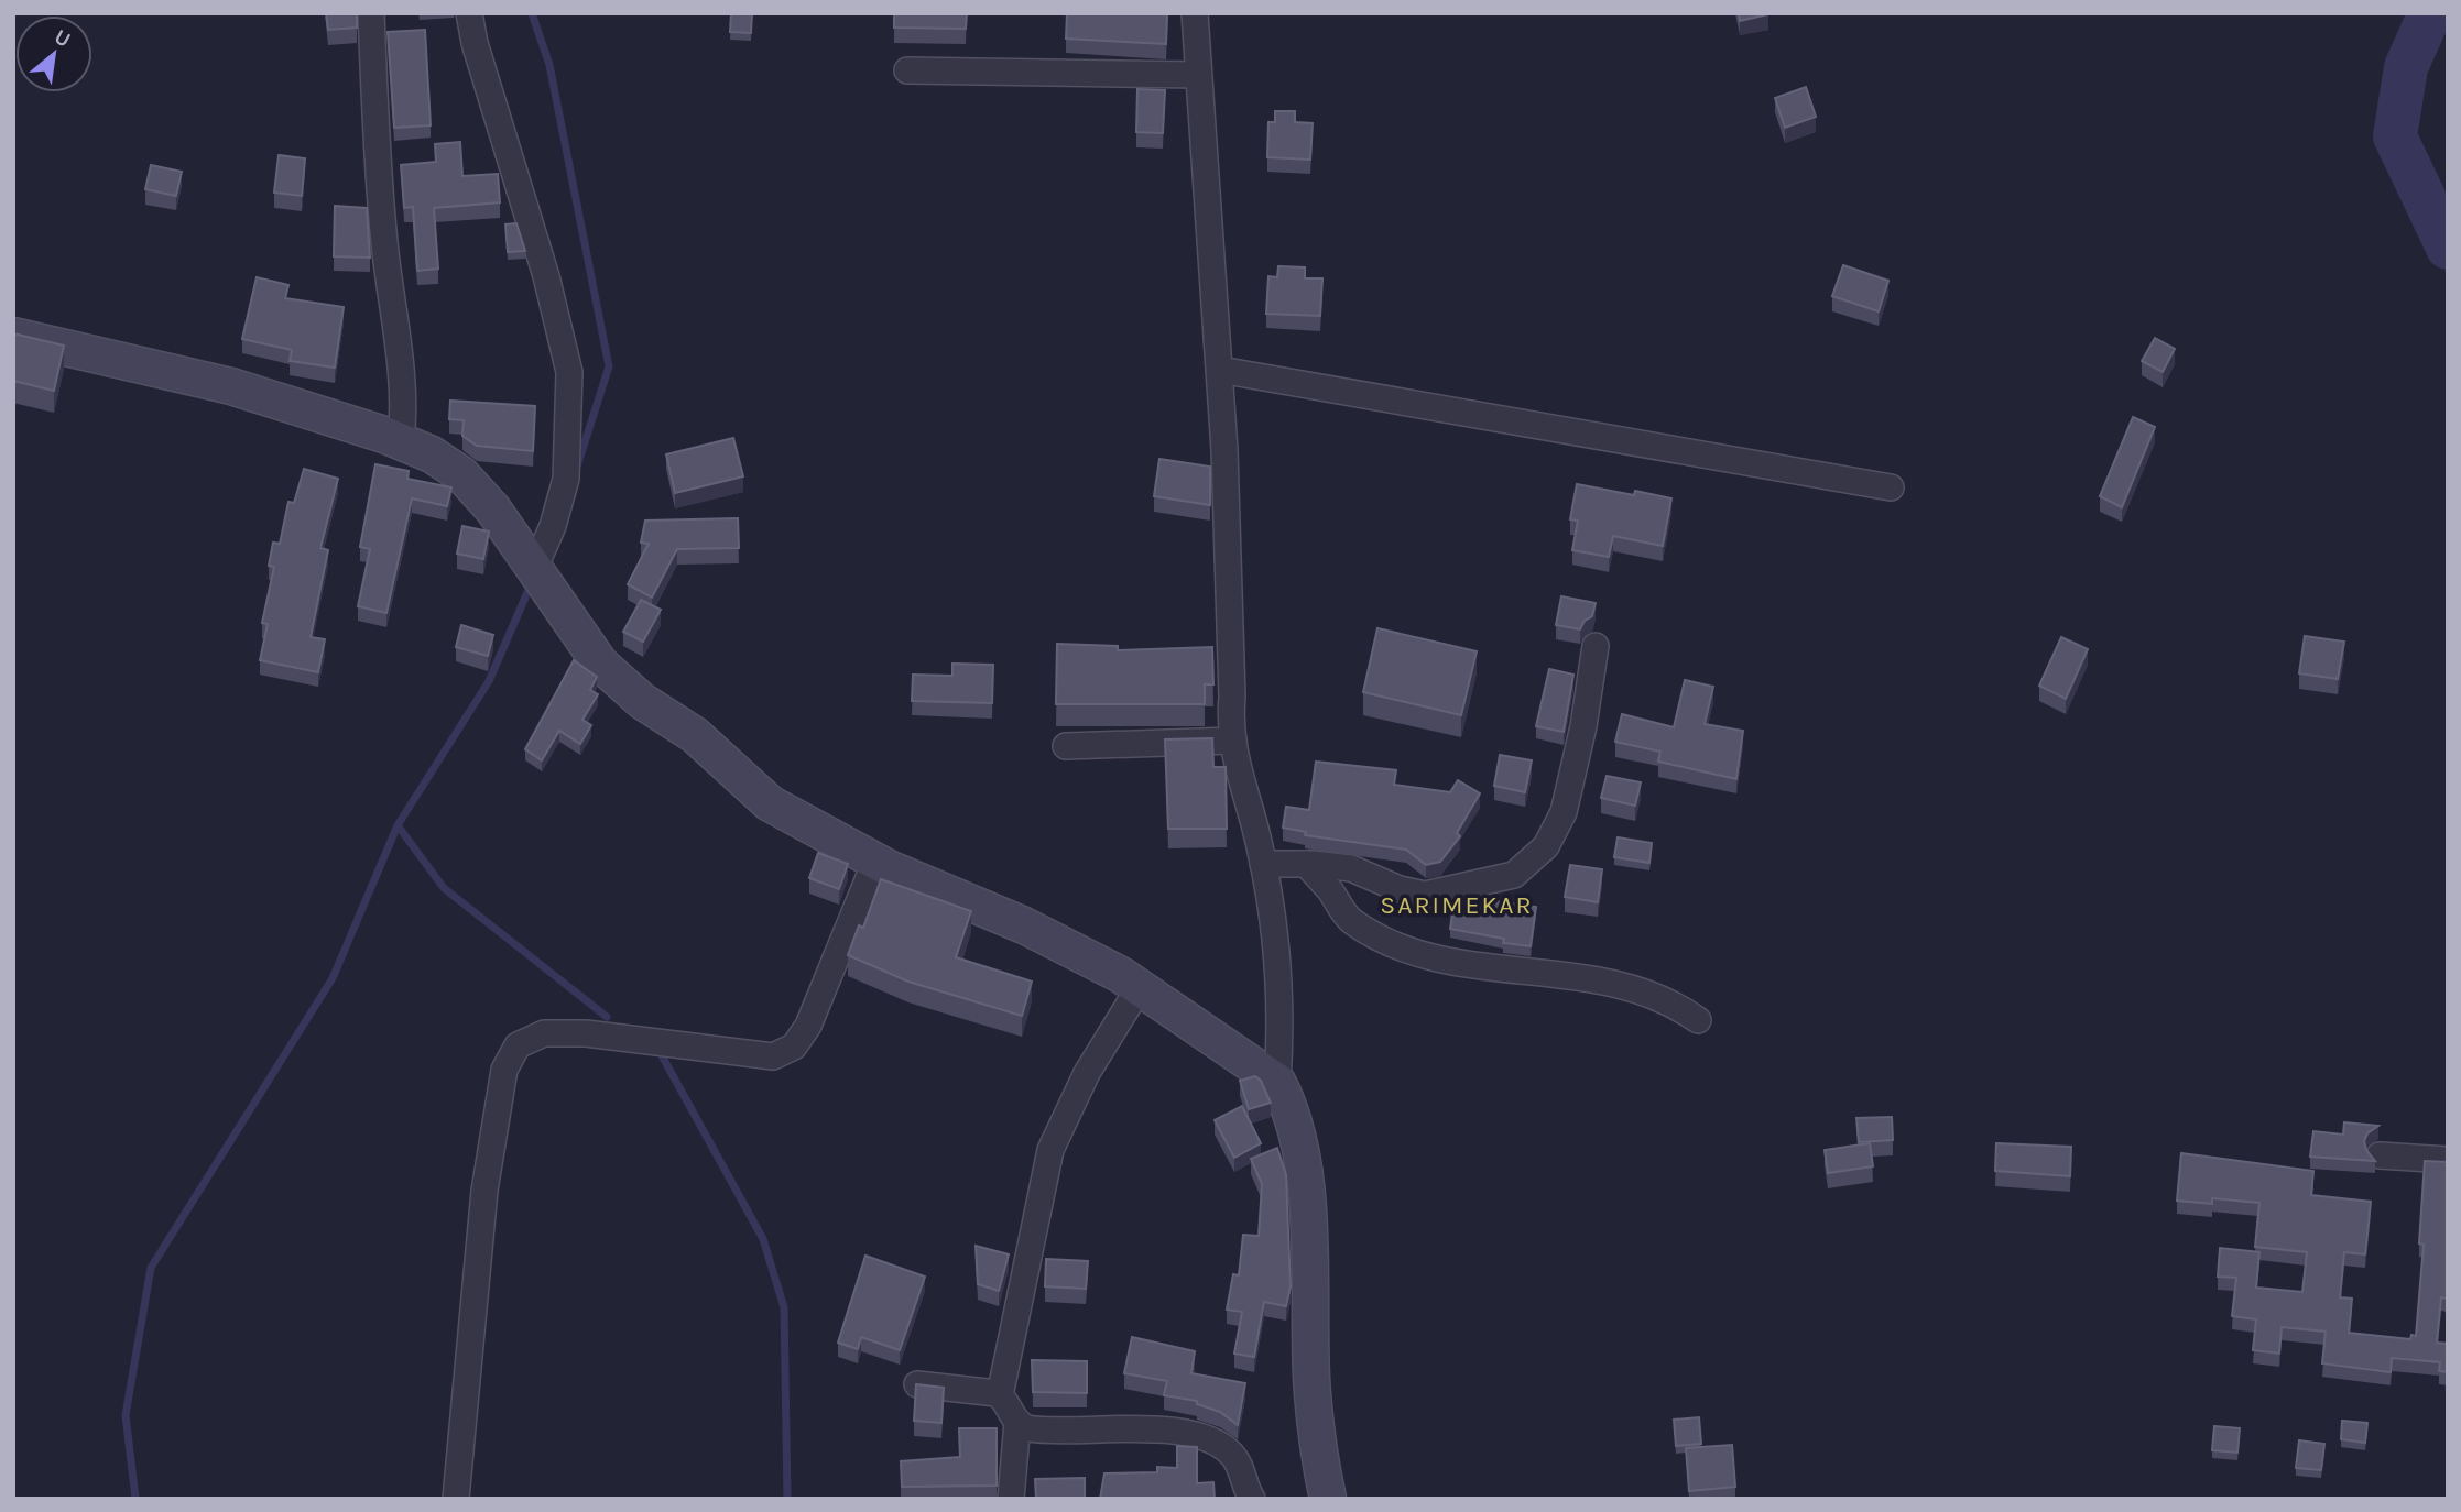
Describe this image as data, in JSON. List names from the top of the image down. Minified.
{"districts":["SARIMEKAR"],"north":"top right"}
